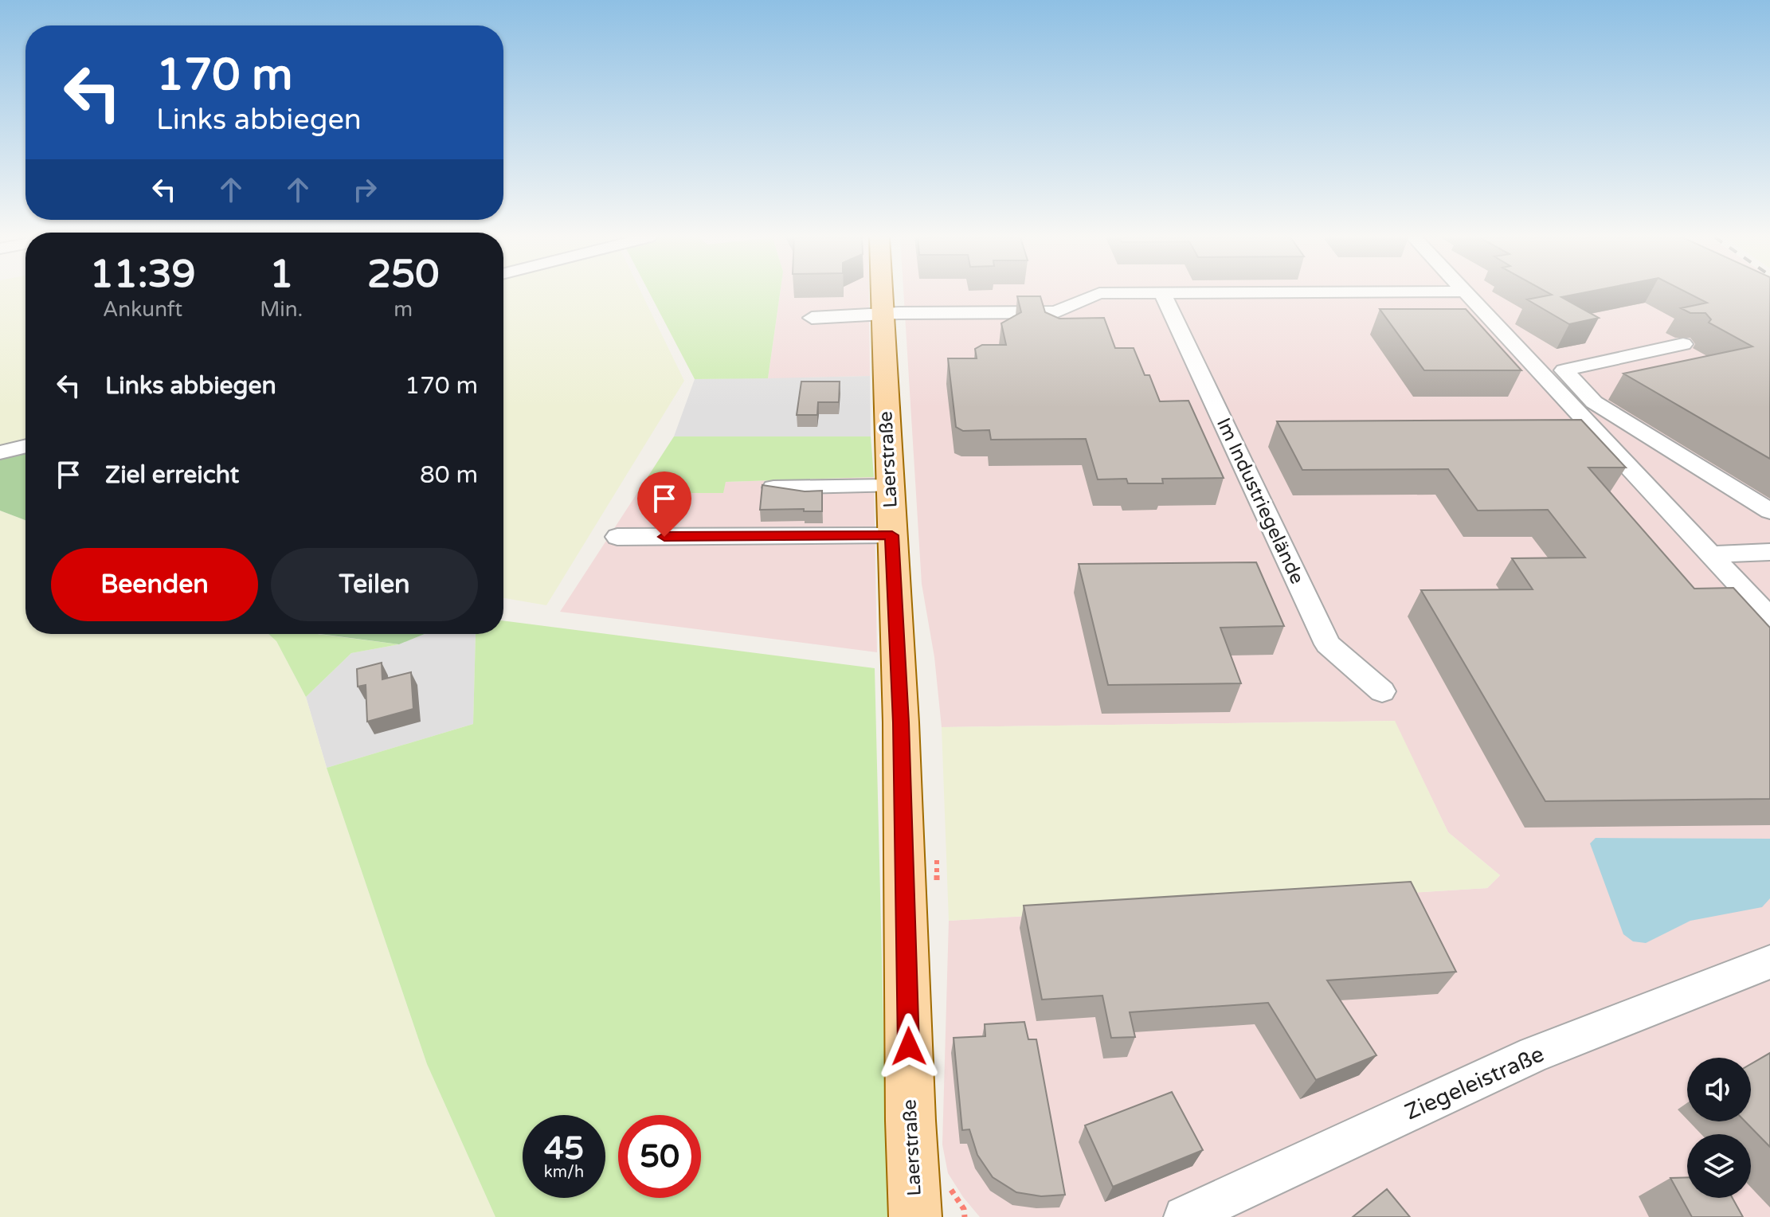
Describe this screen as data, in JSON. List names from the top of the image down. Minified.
{"streets":{"main road":["Laerstraße"],"street":["Im Industriegelände","Ziegeleistraße"]},"page":{"turn":["170 m","Links abbiegen"],"eta":["11:39","Ankunft","1","Min.","250","m"],"list":[{"name":"Links abbiegen","value":"170 m"},{"name":"Ziel erreicht","value":"80 m"}],"buttons":["Beenden","Teilen"],"speed":"45 km/h","limit":"50"}}
